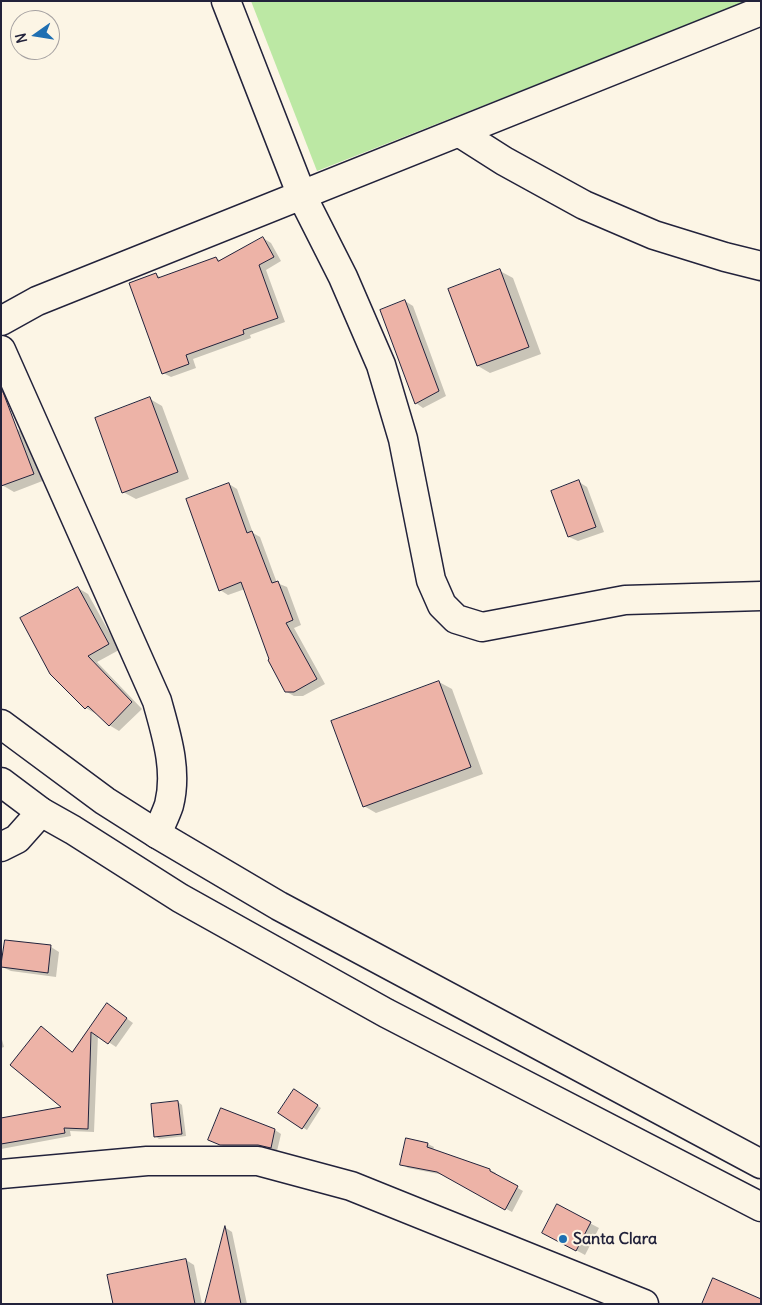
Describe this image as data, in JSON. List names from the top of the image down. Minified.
{"places":["Santa Clara"],"north":"left"}
